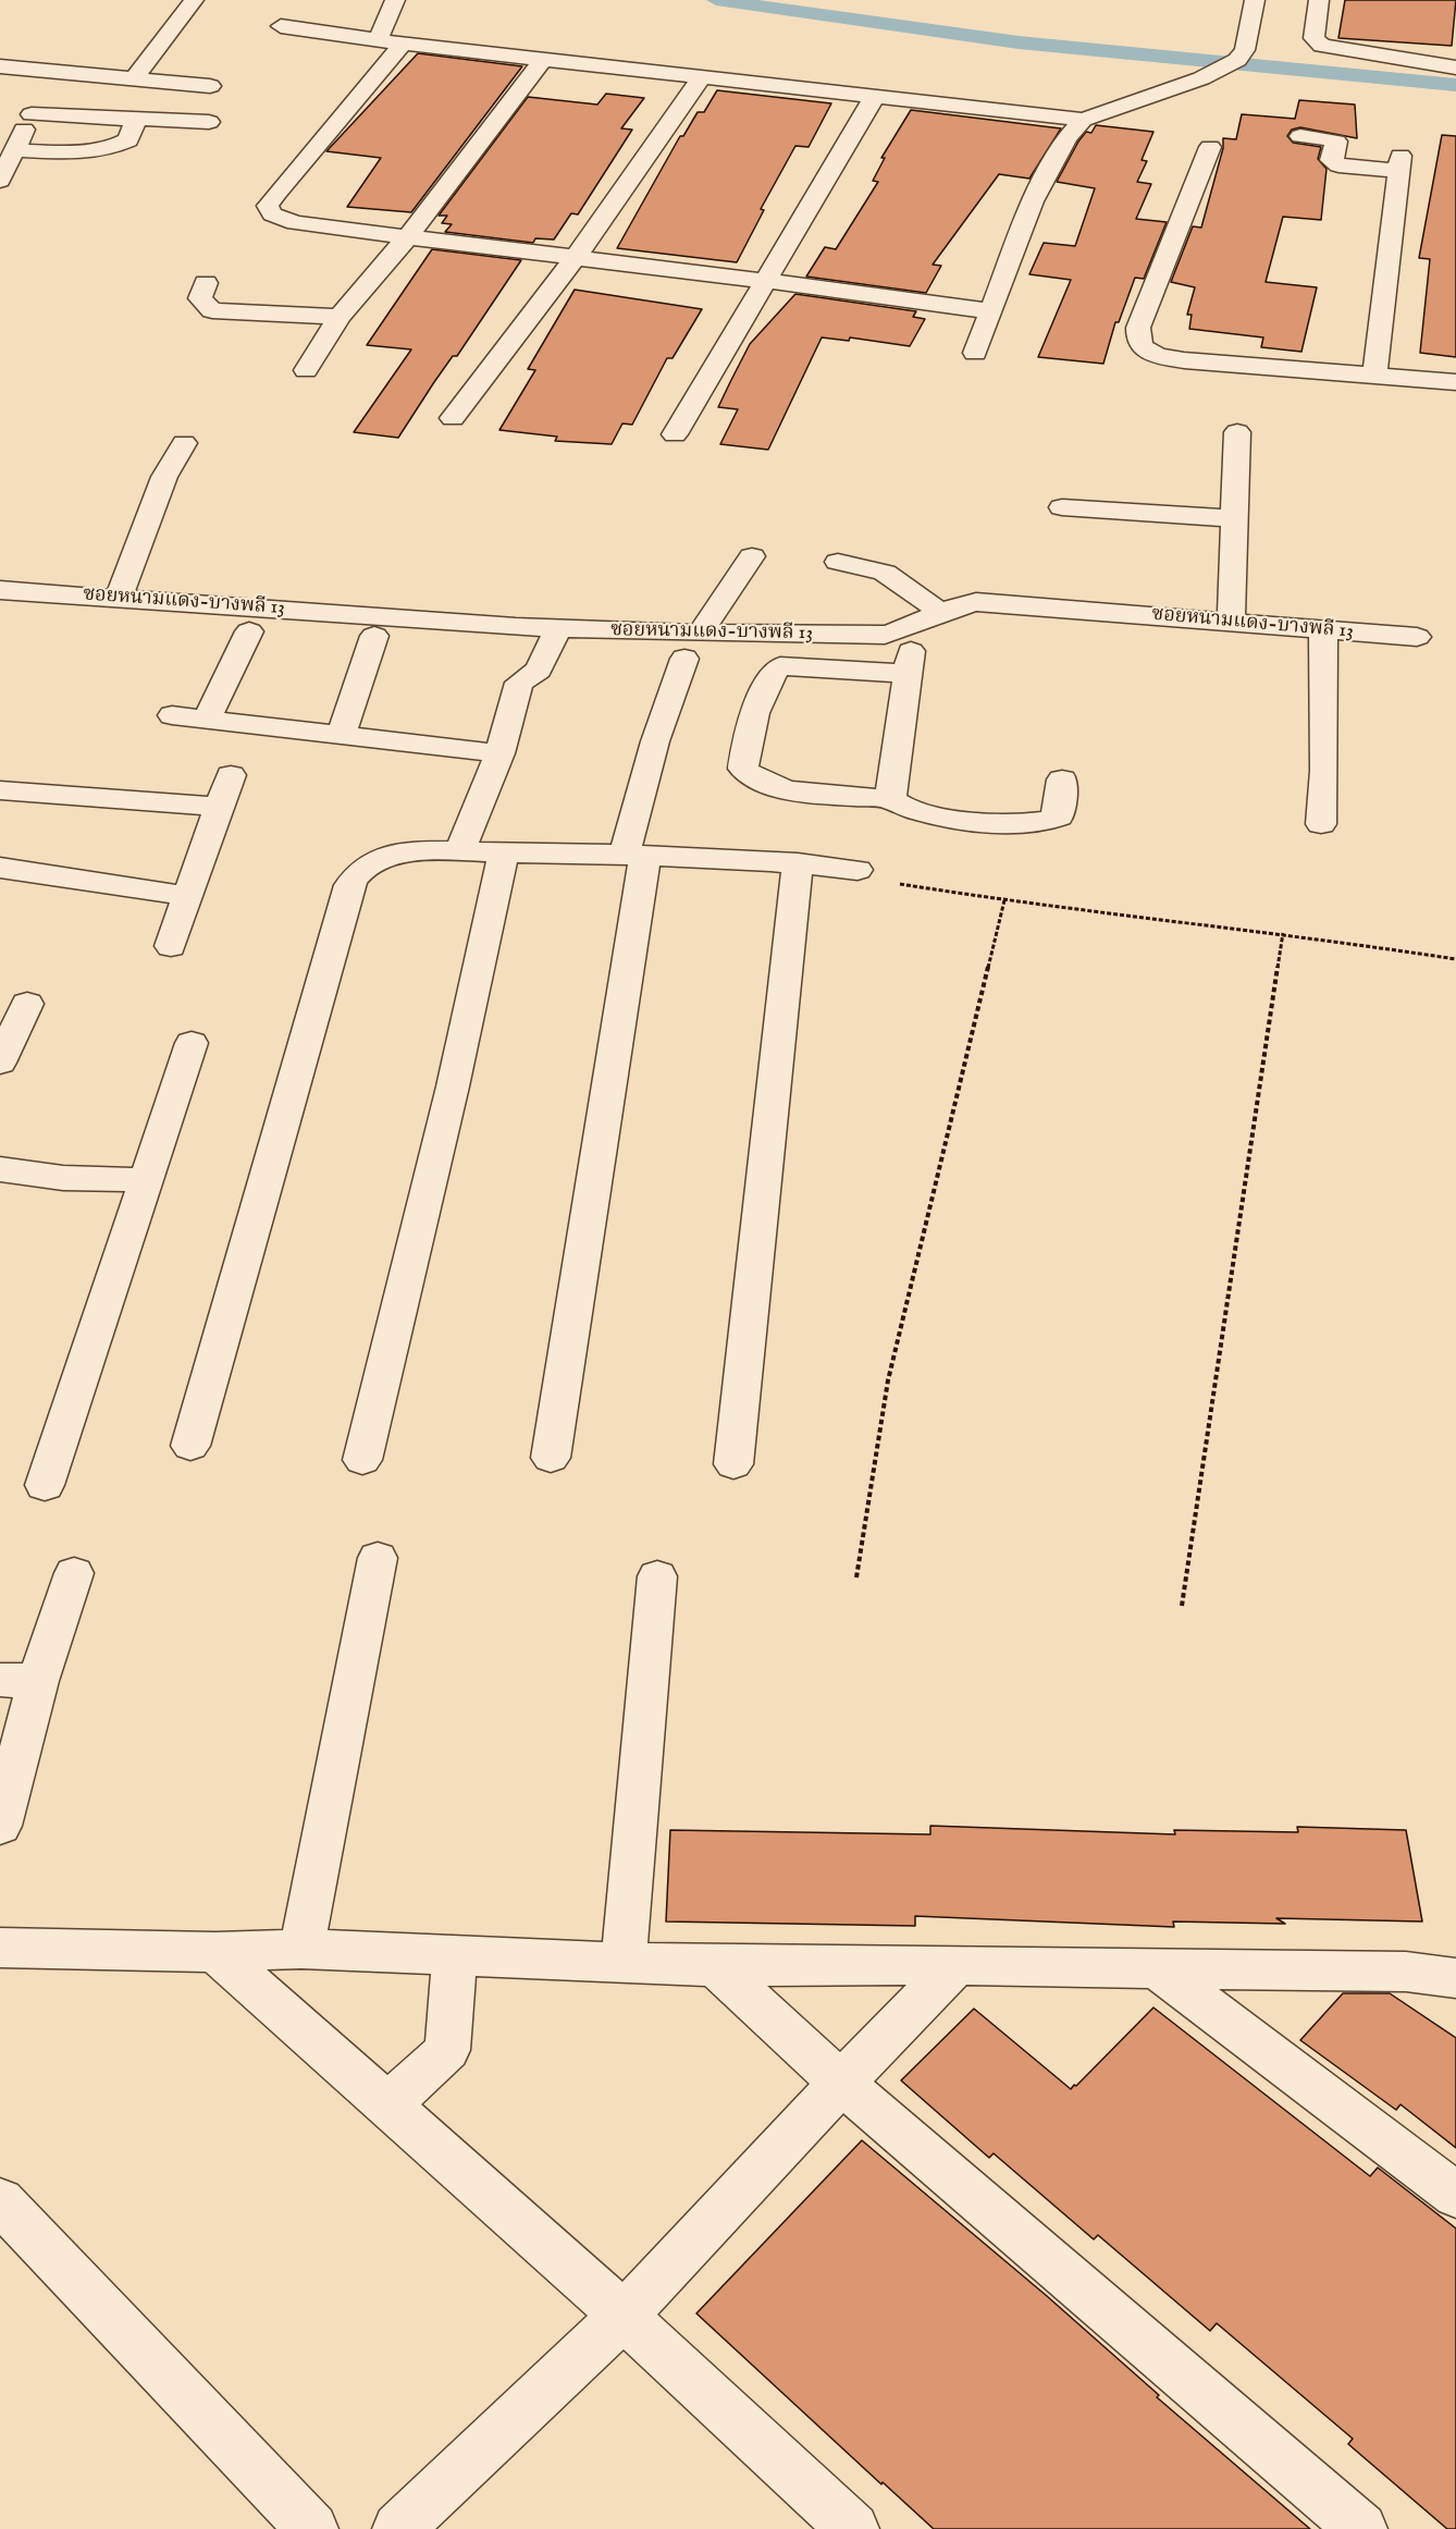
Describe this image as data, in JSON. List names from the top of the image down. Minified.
{"streets":{"street":["ซอยหนามแดง-บางพลี 13"]}}
